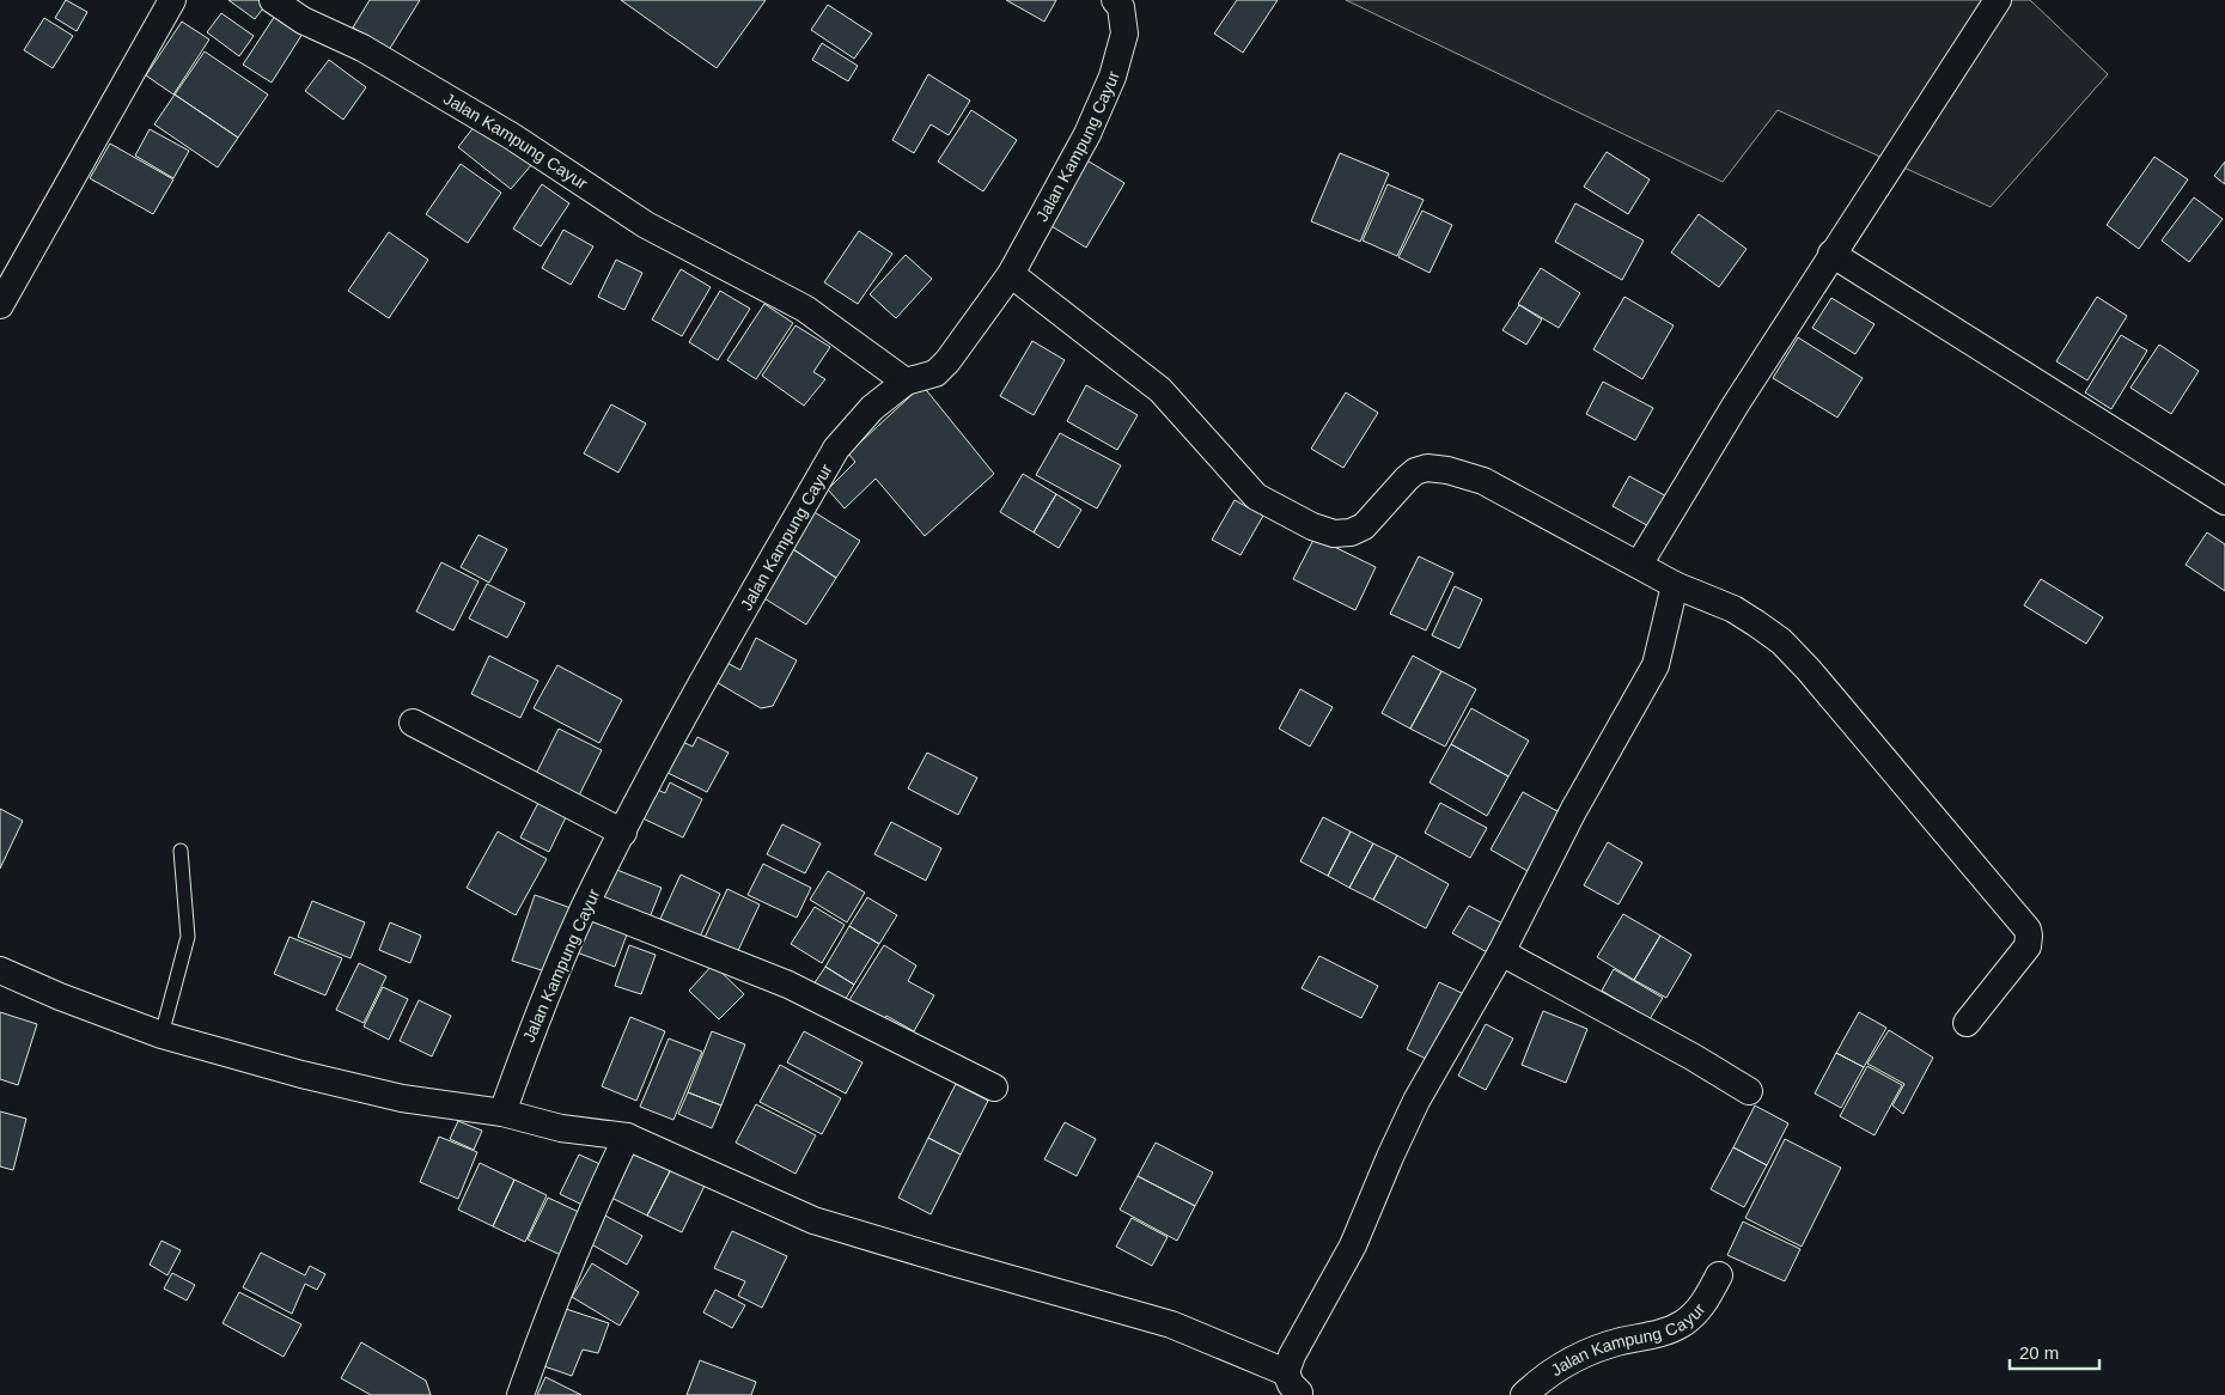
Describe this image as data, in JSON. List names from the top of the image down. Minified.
{"streets":{"street":["Jalan Kampung Cayur"]},"scale_bar":"20 m"}
